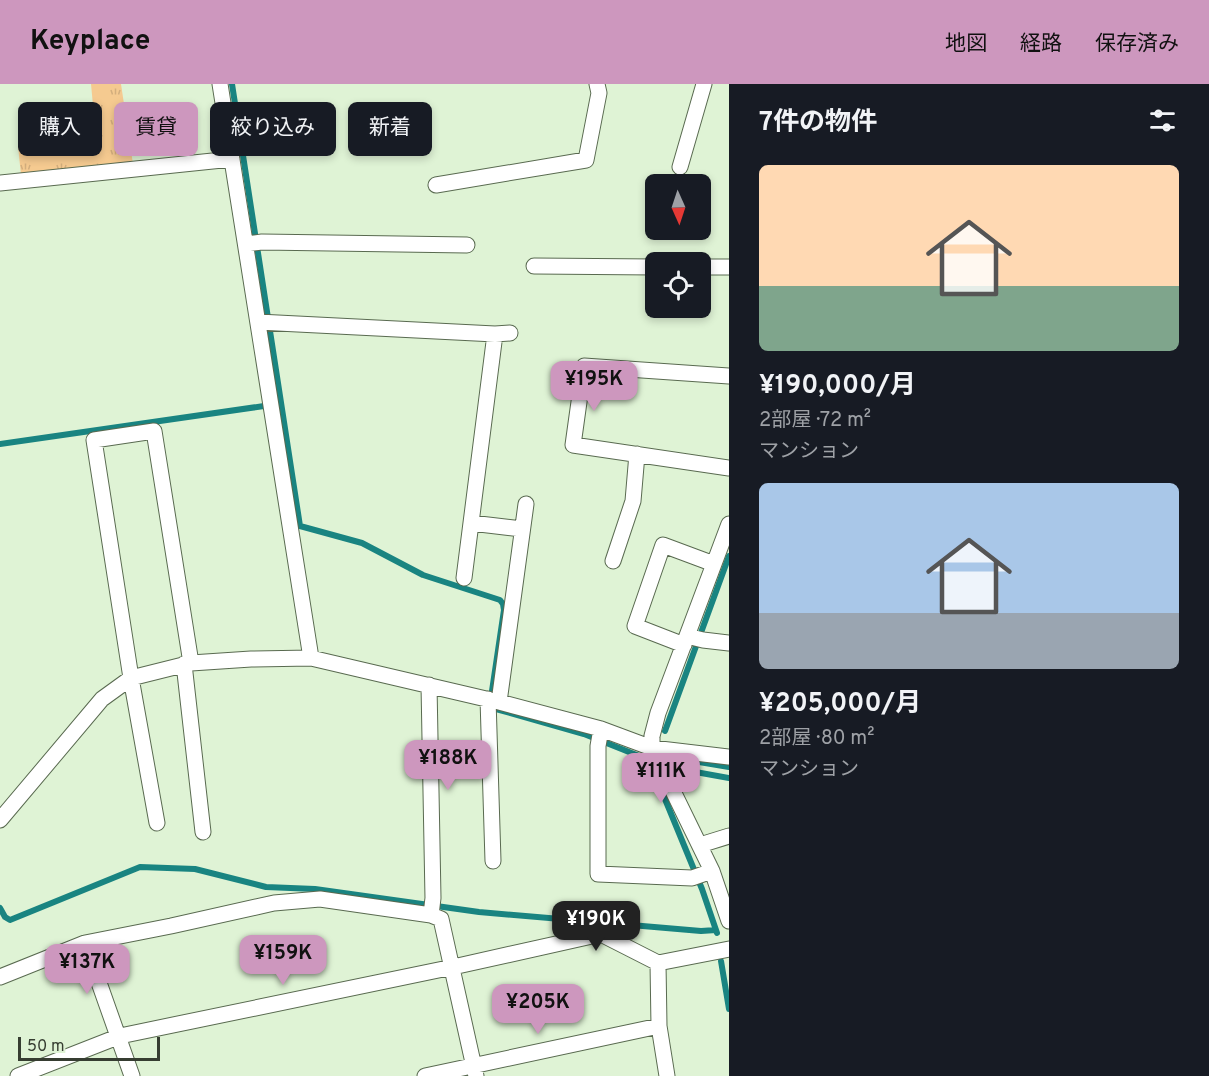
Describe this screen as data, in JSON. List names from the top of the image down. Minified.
{"scale_bar":"50 m","north":"bottom","page":{"header":"Keyplace","nav":["地図","経路","保存済み"],"heading":"7件の物件","chip":["購入","賃貸","絞り込み","新着"],"list":[{"name":"¥190,000/月","note":"2部屋 · 72 m² · マンション"},{"name":"¥205,000/月","note":"2部屋 · 80 m² · マンション"}],"price":["¥195K","¥188K","¥111K","¥190K","¥159K","¥137K","¥205K"],"scale":"50 m"}}
